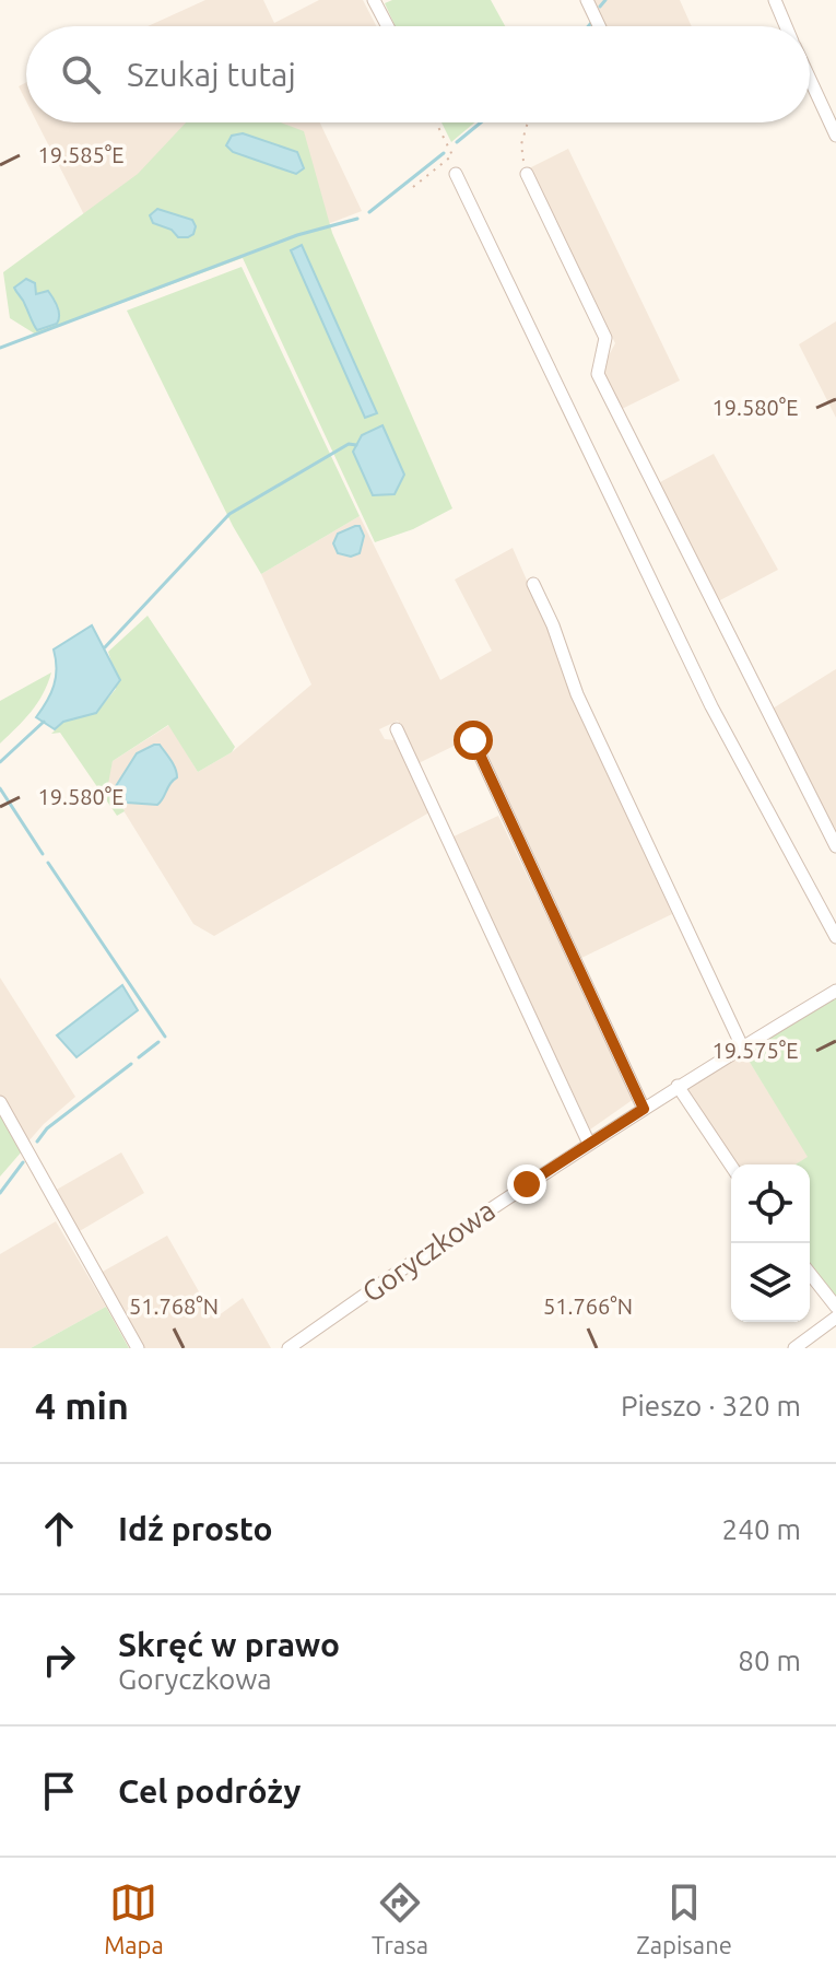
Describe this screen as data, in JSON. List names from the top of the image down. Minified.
{"streets":{"street":["Goryczkowa"]},"page":{"search":"Szukaj tutaj","heading":["4 min","Pieszo · 320 m"],"list":[["Idź prosto","240 m"],["Skręć w prawo","Goryczkowa","80 m"],"Cel podróży"],"nav":["Mapa","Trasa","Zapisane"]},"coordinates":["19.585°E","19.580°E","19.575°E","51.768°N","51.766°N"]}
